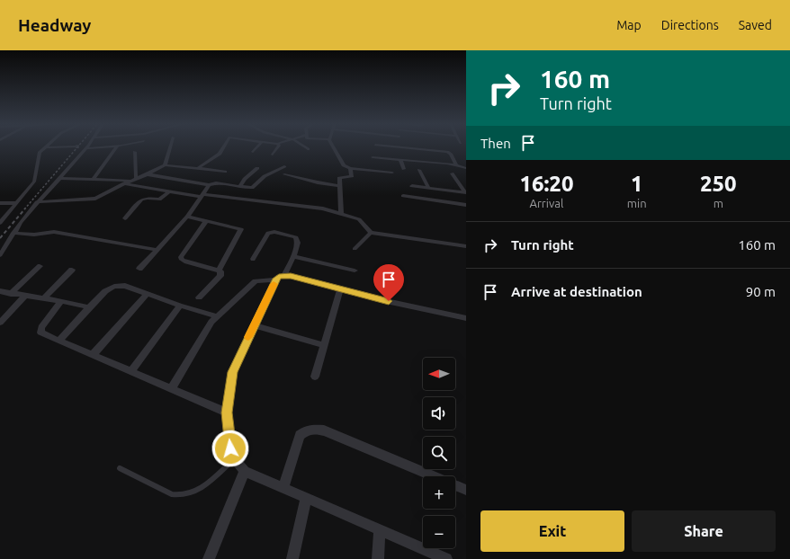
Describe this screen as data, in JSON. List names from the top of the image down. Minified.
{"north":"left","page":{"header":"Headway","nav":["Map","Directions","Saved"],"turn":["160 m","Turn right"],"then":"Then","eta":["16:20","Arrival","1","min","250","m"],"list":[{"name":"Turn right","value":"160 m"},{"name":"Arrive at destination","value":"90 m"}],"map_buttons":["+","−"],"buttons":["Exit","Share"]}}
